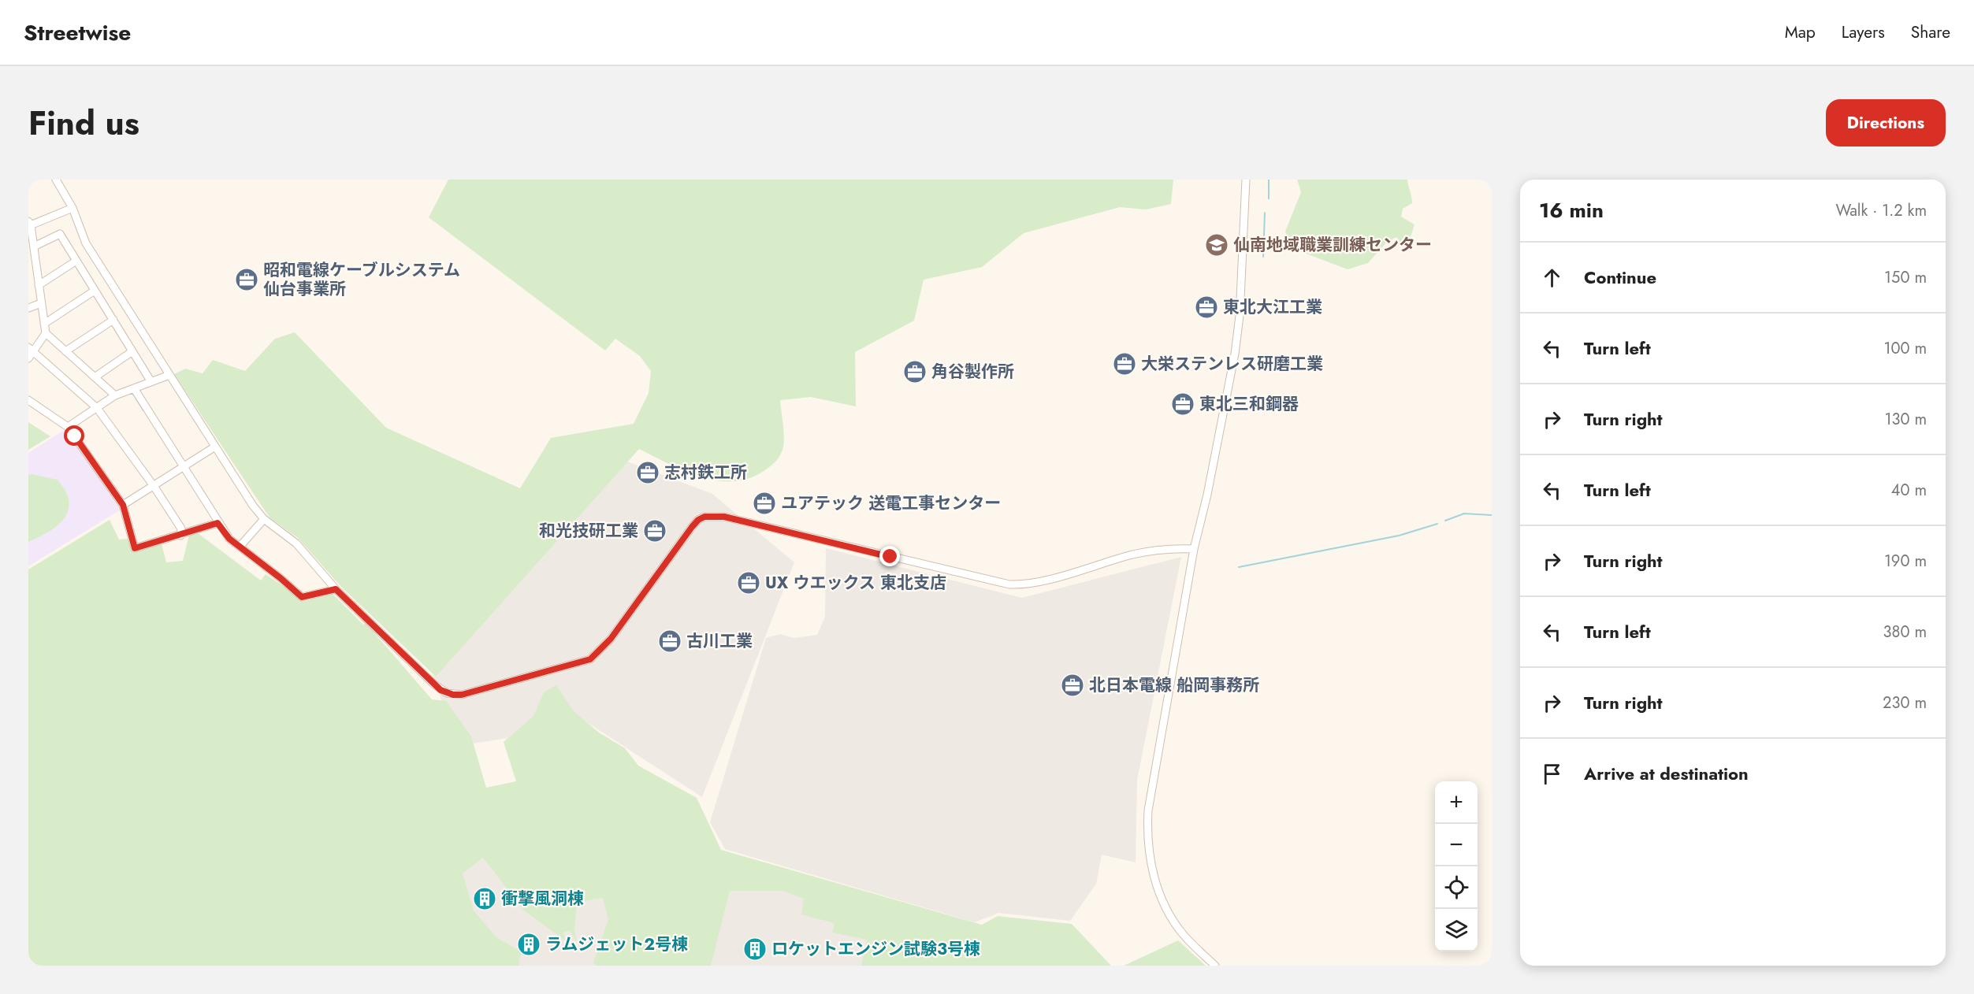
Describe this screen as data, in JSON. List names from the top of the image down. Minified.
{"places":{"school or university":["仙南地域職業訓練センター"],"office":["昭和電線ケーブルシステム 仙台事業所","東北大江工業","大栄ステンレス研磨工業","角谷製作所","東北三和鋼器","志村鉄工所","ユアテック 送電工事センター","和光技研工業","UX ウエックス 東北支店","古川工業","北日本電線 船岡事務所"],"building":["衝撃風洞棟","ラムジェット2号棟","ロケットエンジン試験3号棟"]},"page":{"header":"Streetwise","nav":["Map","Layers","Share"],"title":"Find us","buttons":"Directions","heading":["16 min","Walk · 1.2 km"],"list":[["Continue","150 m"],["Turn left","100 m"],["Turn right","130 m"],["Turn left","40 m"],["Turn right","190 m"],["Turn left","380 m"],["Turn right","230 m"],"Arrive at destination"],"map_buttons":["+","−"]}}
